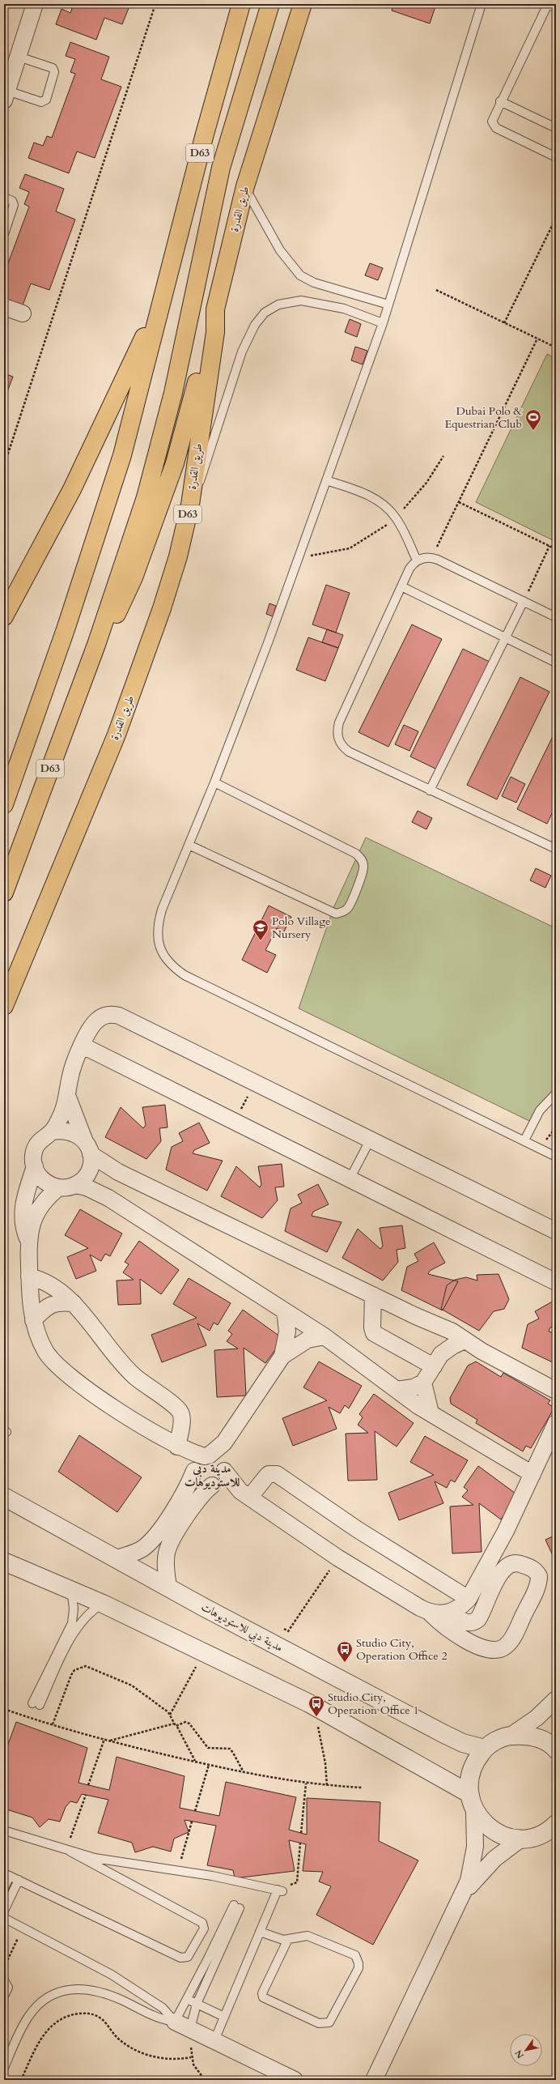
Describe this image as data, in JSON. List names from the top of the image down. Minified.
{"streets":{"main road":["D63","طريق القدرة"],"street":["مدينة دبي للاستوديوهات"]},"districts":["مدينة دبي للاستوديوهات"],"places":{"sports":["Dubai Polo & Equestrian Club"],"school or university":["Polo Village Nursery"],"bus stop":["Studio City, Operation Office 2","Studio City, Operation Office 1"]},"north":"bottom left"}
